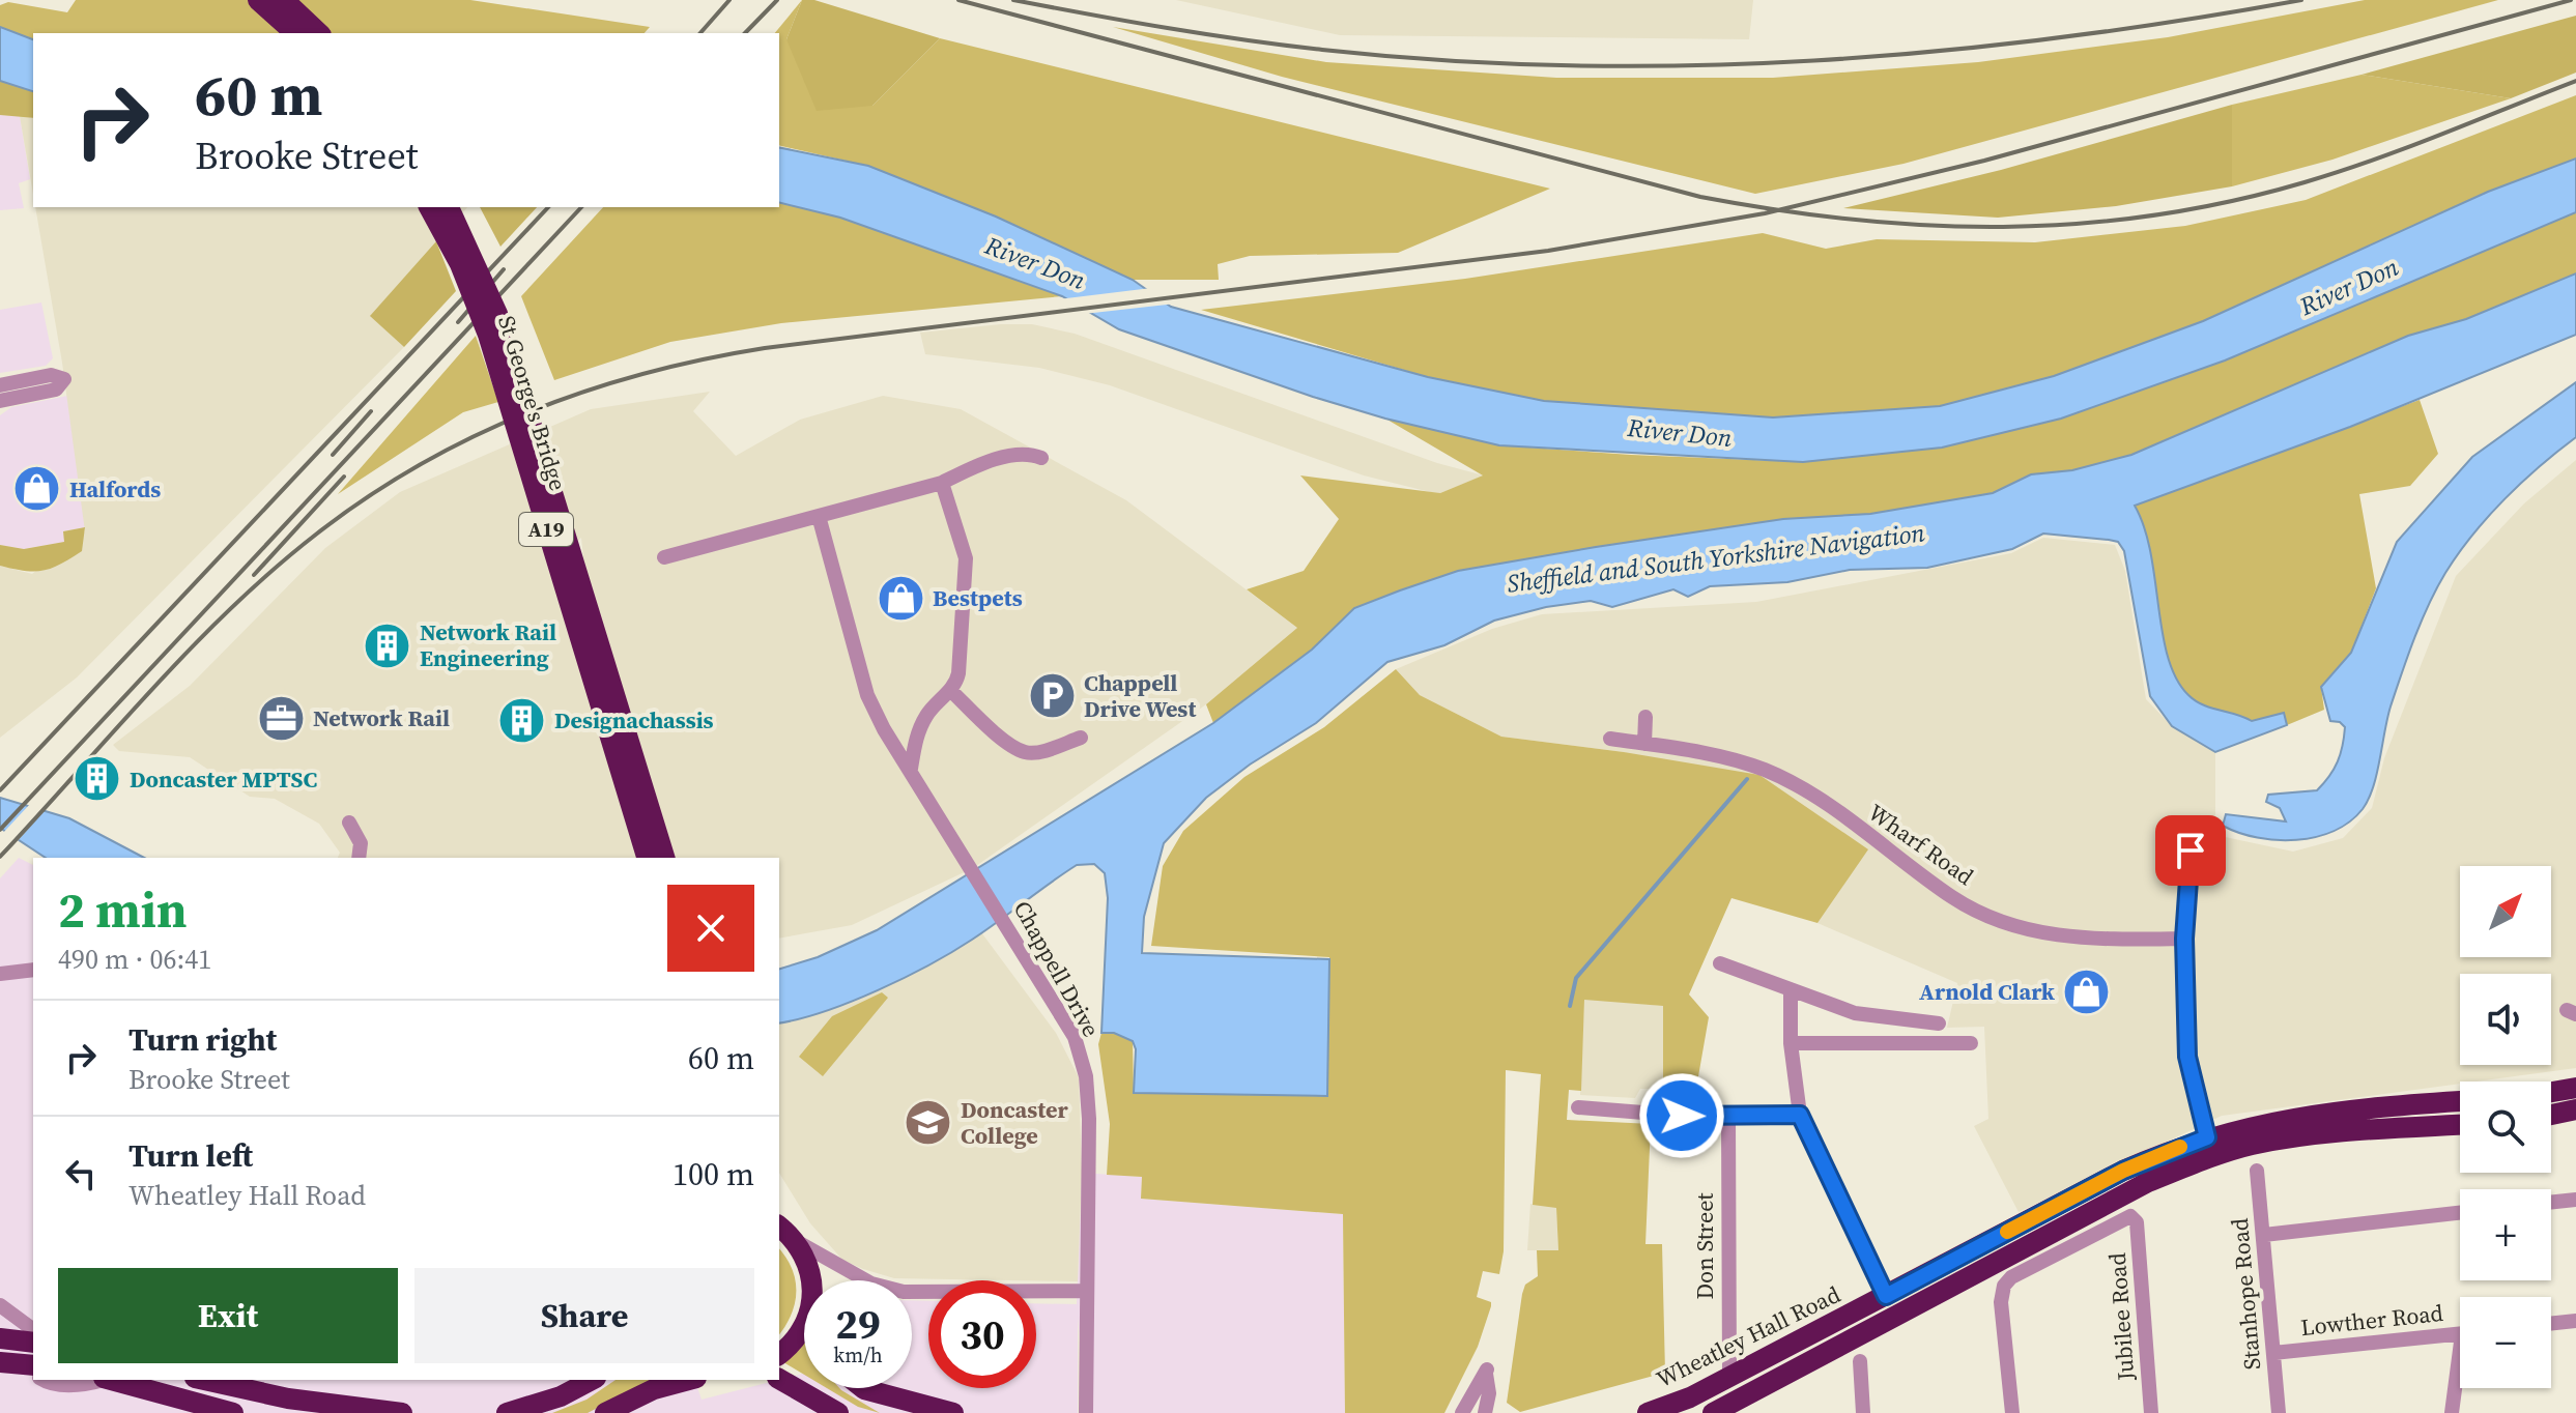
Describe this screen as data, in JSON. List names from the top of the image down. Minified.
{"streets":{"highway":["St George's Bridge","A19","Wheatley Hall Road"],"street":["Wharf Road","Chappell Drive","Don Street","Stanhope Road","Jubilee Road","Lowther Road"]},"crossings":[["Don Street","Wheatley Hall Road"],["Stanhope Road","Lowther Road"]],"water":["River Don","Sheffield and South Yorkshire Navigation"],"places":{"shop":["Halfords","Bestpets","Arnold Clark"],"building":["Network Rail Engineering","Designachassis","Doncaster MPTSC"],"parking":["Chappell Drive West"],"office":["Network Rail"],"school or university":["Doncaster College"]},"north":"top right","page":{"turn":["60 m","Brooke Street"],"heading":["2 min","490 m · 06:41"],"map_buttons":["+","−"],"list":[{"name":"Turn right","note":"Brooke Street","value":"60 m"},{"name":"Turn left","note":"Wheatley Hall Road","value":"100 m"}],"buttons":["Exit","Share"],"speed":"29 km/h","limit":"30"}}
